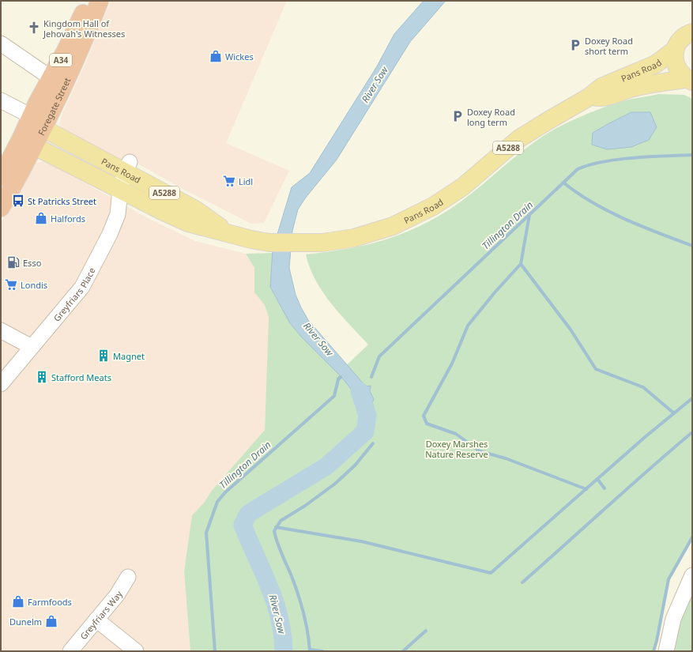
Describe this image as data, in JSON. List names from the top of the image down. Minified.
{"streets":{"highway":["A34","Foregate Street"],"main road":["Pans Road","A5288"],"street":["Greyfriars Place","Greyfriars Way"]},"crossings":[["Pans Road","Foregate Street"],["Pans Road","A5288"],["Pans Road","Greyfriars Place"]],"water":["River Sow","Tillington Drain"],"parks":["Doxey Marshes Nature Reserve"],"places":{"church":["Kingdom Hall of Jehovah's Witnesses"],"parking":["Doxey Road short term","Doxey Road long term"],"shop":["Wickes","Halfords","Farmfoods","Dunelm"],"supermarket":["Lidl","Londis"],"bus stop":["St Patricks Street"],"fuel station":["Esso"],"building":["Magnet","Stafford Meats"]}}
